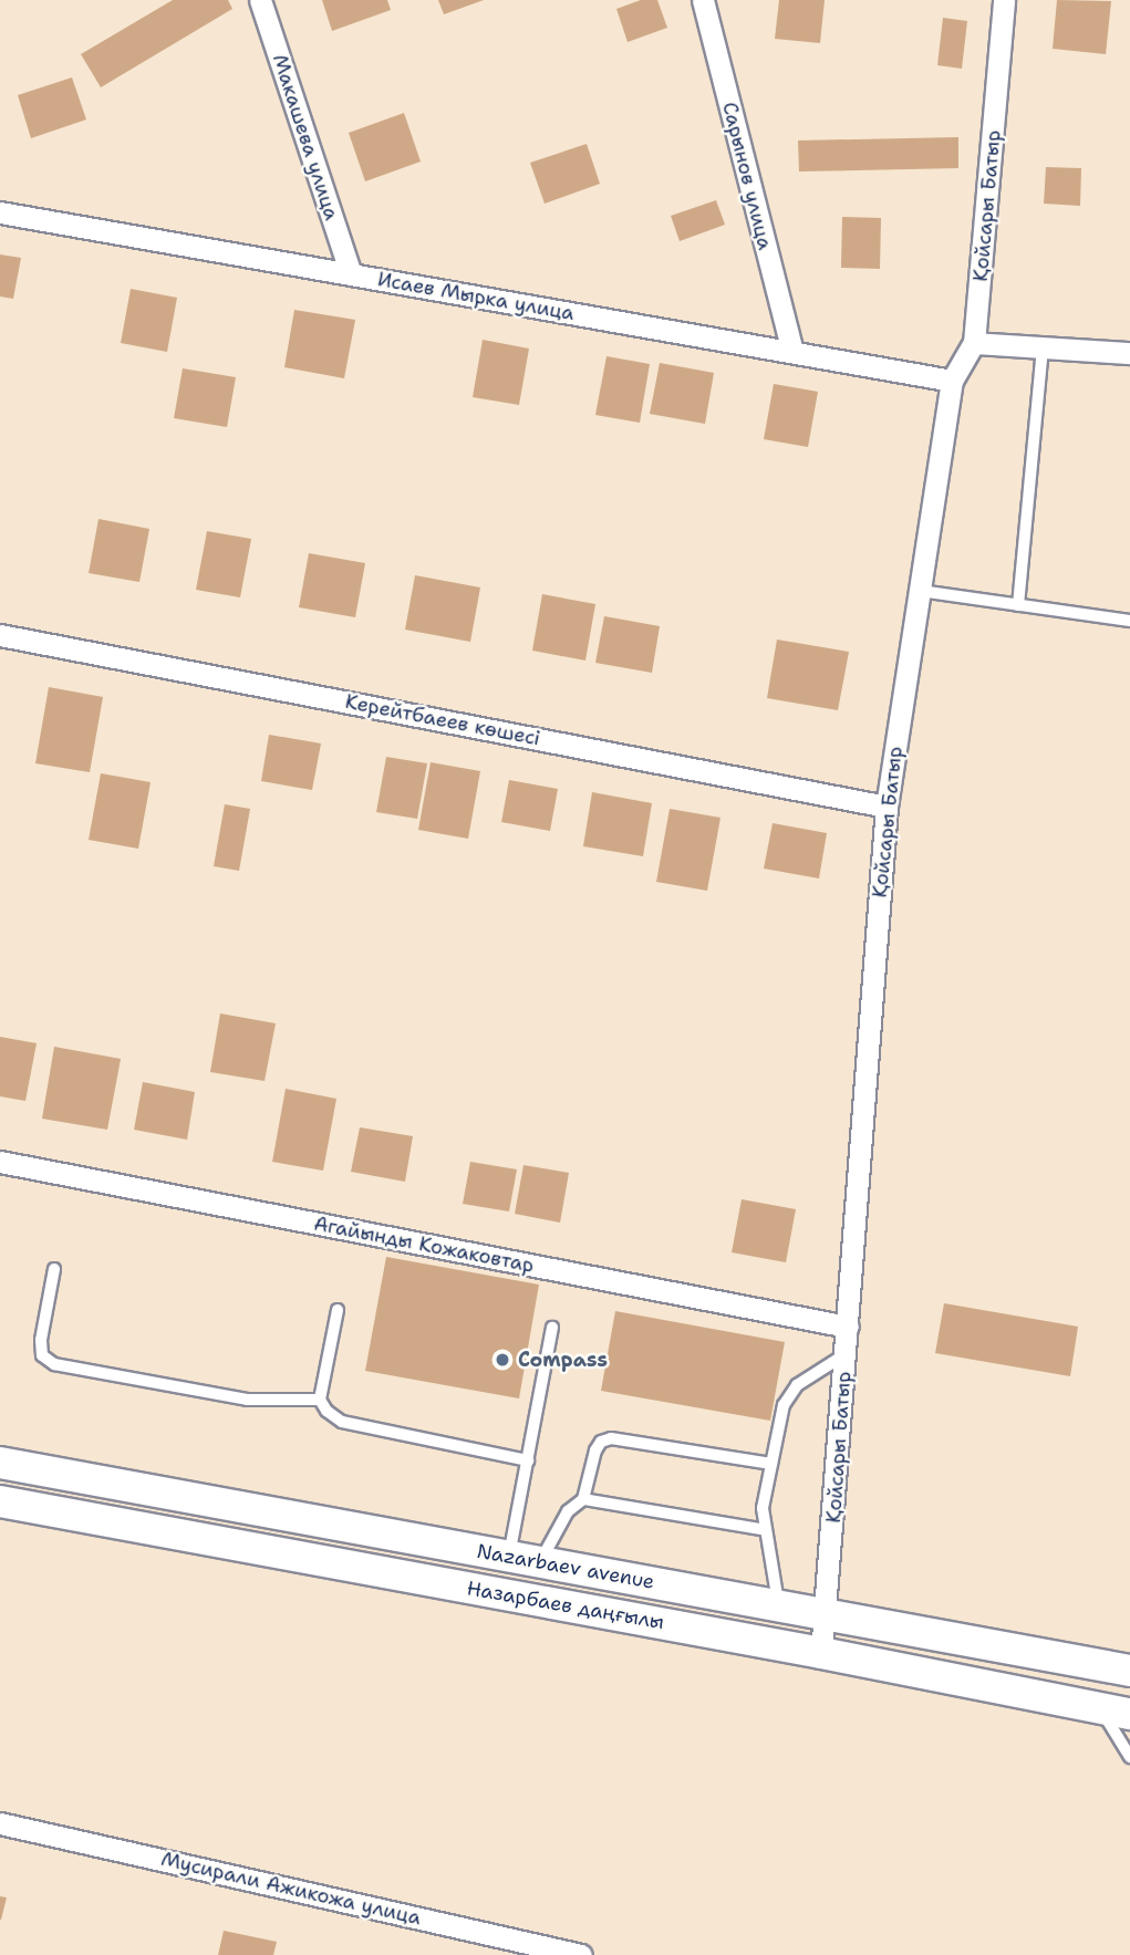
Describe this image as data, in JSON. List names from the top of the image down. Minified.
{"streets":{"main road":["Nazarbaev avenue","Назарбаев даңғылы"],"street":["Макашева улица","Сарынов улица","Қойсары Батыр","Исаев Мырка улица","Керейтбаеев көшесі","Агайынды Кожаковтар","Мусирали Ажикожа улица"]},"crossings":[["Макашева улица","Исаев Мырка улица"],["Сарынов улица","Исаев Мырка улица"],["Қойсары Батыр","Исаев Мырка улица"],["Қойсары Батыр","Керейтбаеев көшесі"],["Қойсары Батыр","Агайынды Кожаковтар"],["Қойсары Батыр","Nazarbaev avenue"],["Қойсары Батыр","Назарбаев даңғылы"]],"places":["Compass"]}
